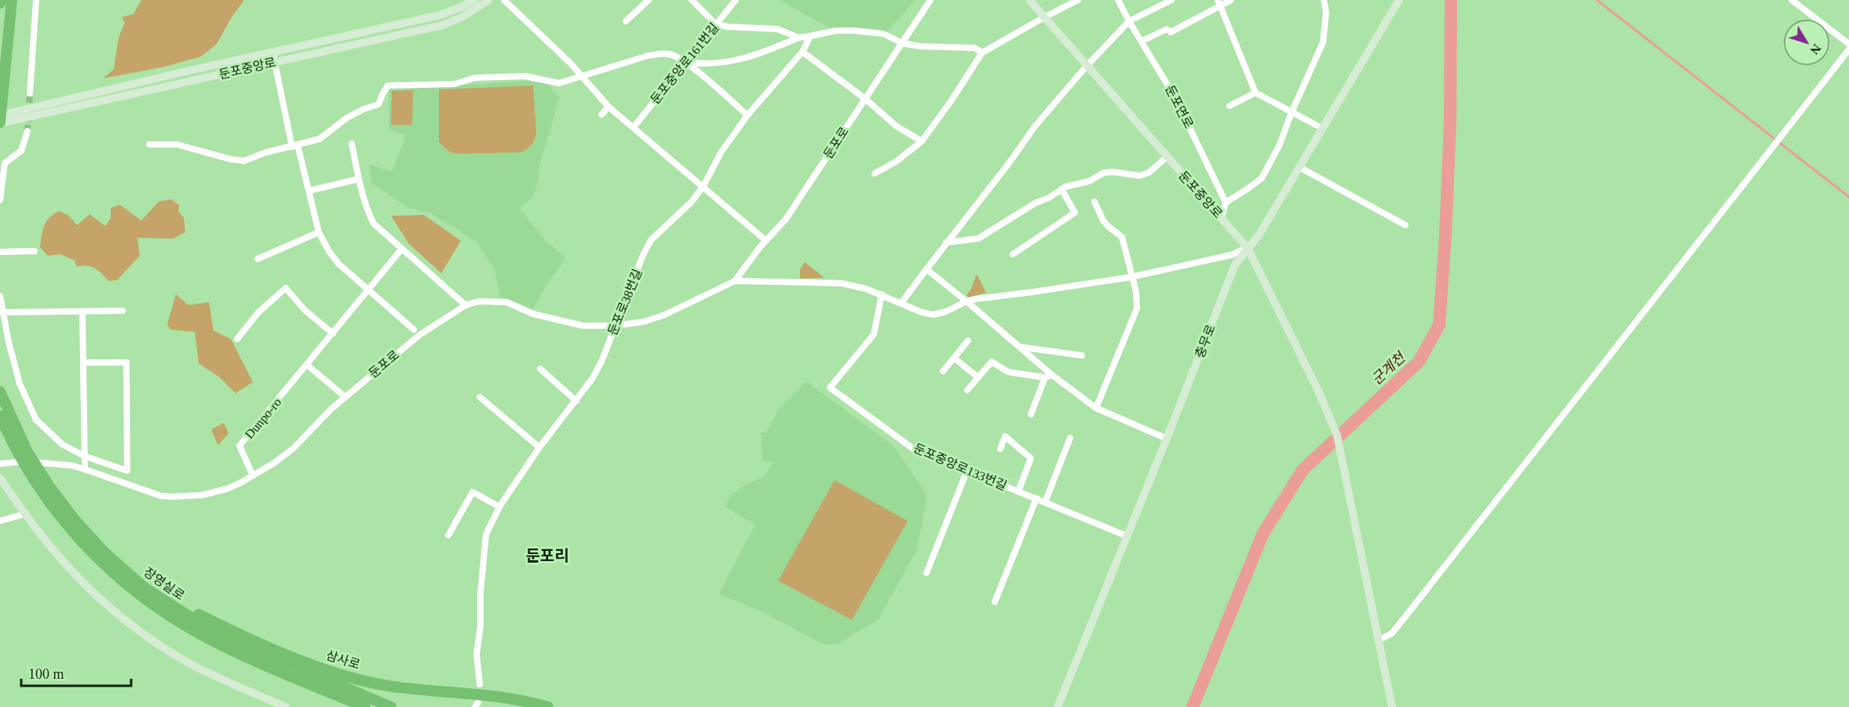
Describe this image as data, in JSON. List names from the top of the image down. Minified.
{"streets":{"highway":["장영실로","삼사로"],"street":["둔포중앙로161번길","둔포중앙로","둔포면로","둔포로","둔포로38번길","충무로","Dunpo-ro","둔포중앙로133번길"]},"crossings":[["둔포중앙로","둔포로"],["둔포중앙로","충무로"],["둔포로","둔포로38번길"],["둔포로","충무로"],["둔포로","Dunpo-ro"],["둔포로","둔포중앙로133번길"],["충무로","둔포중앙로133번길"],["장영실로","삼사로"]],"districts":["둔포리"],"water":["군계천"],"scale_bar":"100 m","north":"bottom right"}
